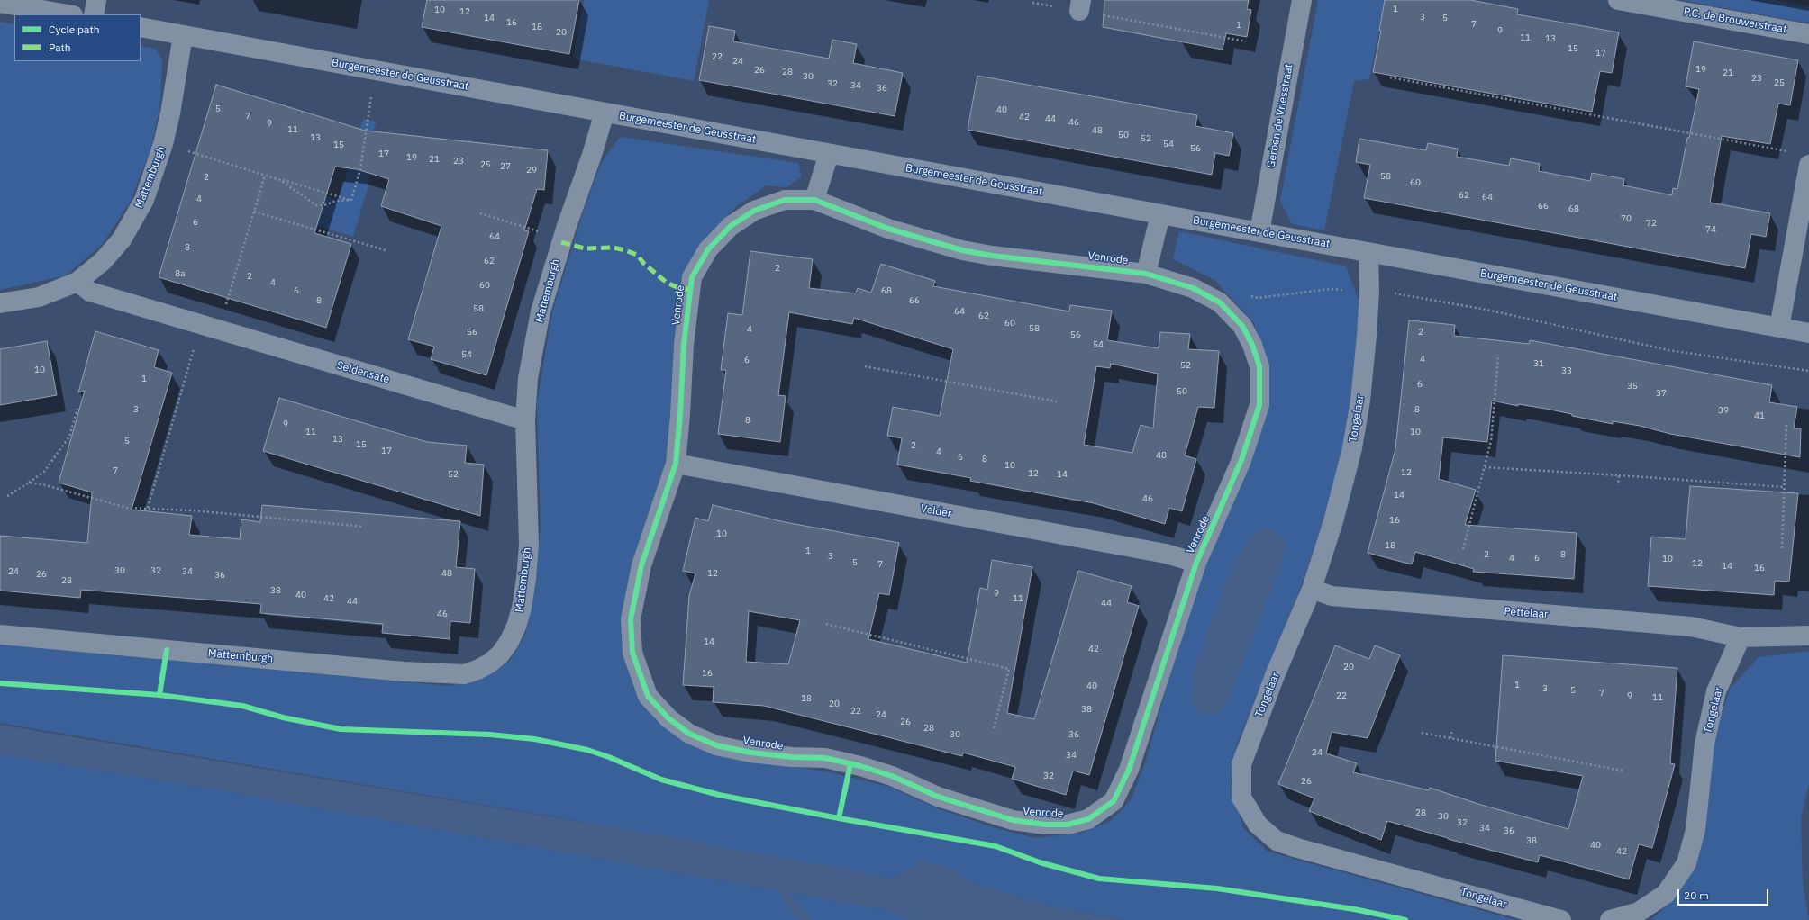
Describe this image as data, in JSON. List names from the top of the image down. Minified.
{"streets":{"street":["P.C. de Brouwerstraat","Burgemeester de Geusstraat","Gerben de Vriesstraat","Mattemburgh","Venrode","Seldensate","Tongelaar","Velder","Pettelaar"]},"crossings":[["Burgemeester de Geusstraat","Gerben de Vriesstraat"],["Burgemeester de Geusstraat","Mattemburgh"],["Burgemeester de Geusstraat","Tongelaar"],["Mattemburgh","Seldensate"],["Venrode","Velder"],["Tongelaar","Pettelaar"]],"house_numbers":["1","10","12","3","14","5","16","7","1","18","9","20","11","13","15","17","22","24","19","26","28","21","30","23","25","32","34","36","5","40","7","42","44","46","9","11","48","50","13","52","54","15","56","17","19","21","23","25","27","29","58","2","60","62","64","4","66","68","70","6","72","74","64","8","62","2","8a","2","4","60","6","68","8","66","58","64","62","60","58","4","56","2","56","54","54","4","6","31","52","10","33","1","6","35","50","37","3","8","39","41","8","9","11","10","13","5","15","2","17","4","48","6","8","10","7","12","12","52","14","14","46","16","10","18","1","2","8","3","4","6","10","5","12","7","14","16","30","32","24","34","48","12","26","36","28","38","9","40","42","11","44","44","46","14","42","20","16","1","40","3","5","7","22","9","11","18","20","38","22","24","26","28","30","36","24","34","32","26","28","30","32","34","36","38","40","42"],"legend":["Cycle path","Path"],"scale_bar":"20 m"}
